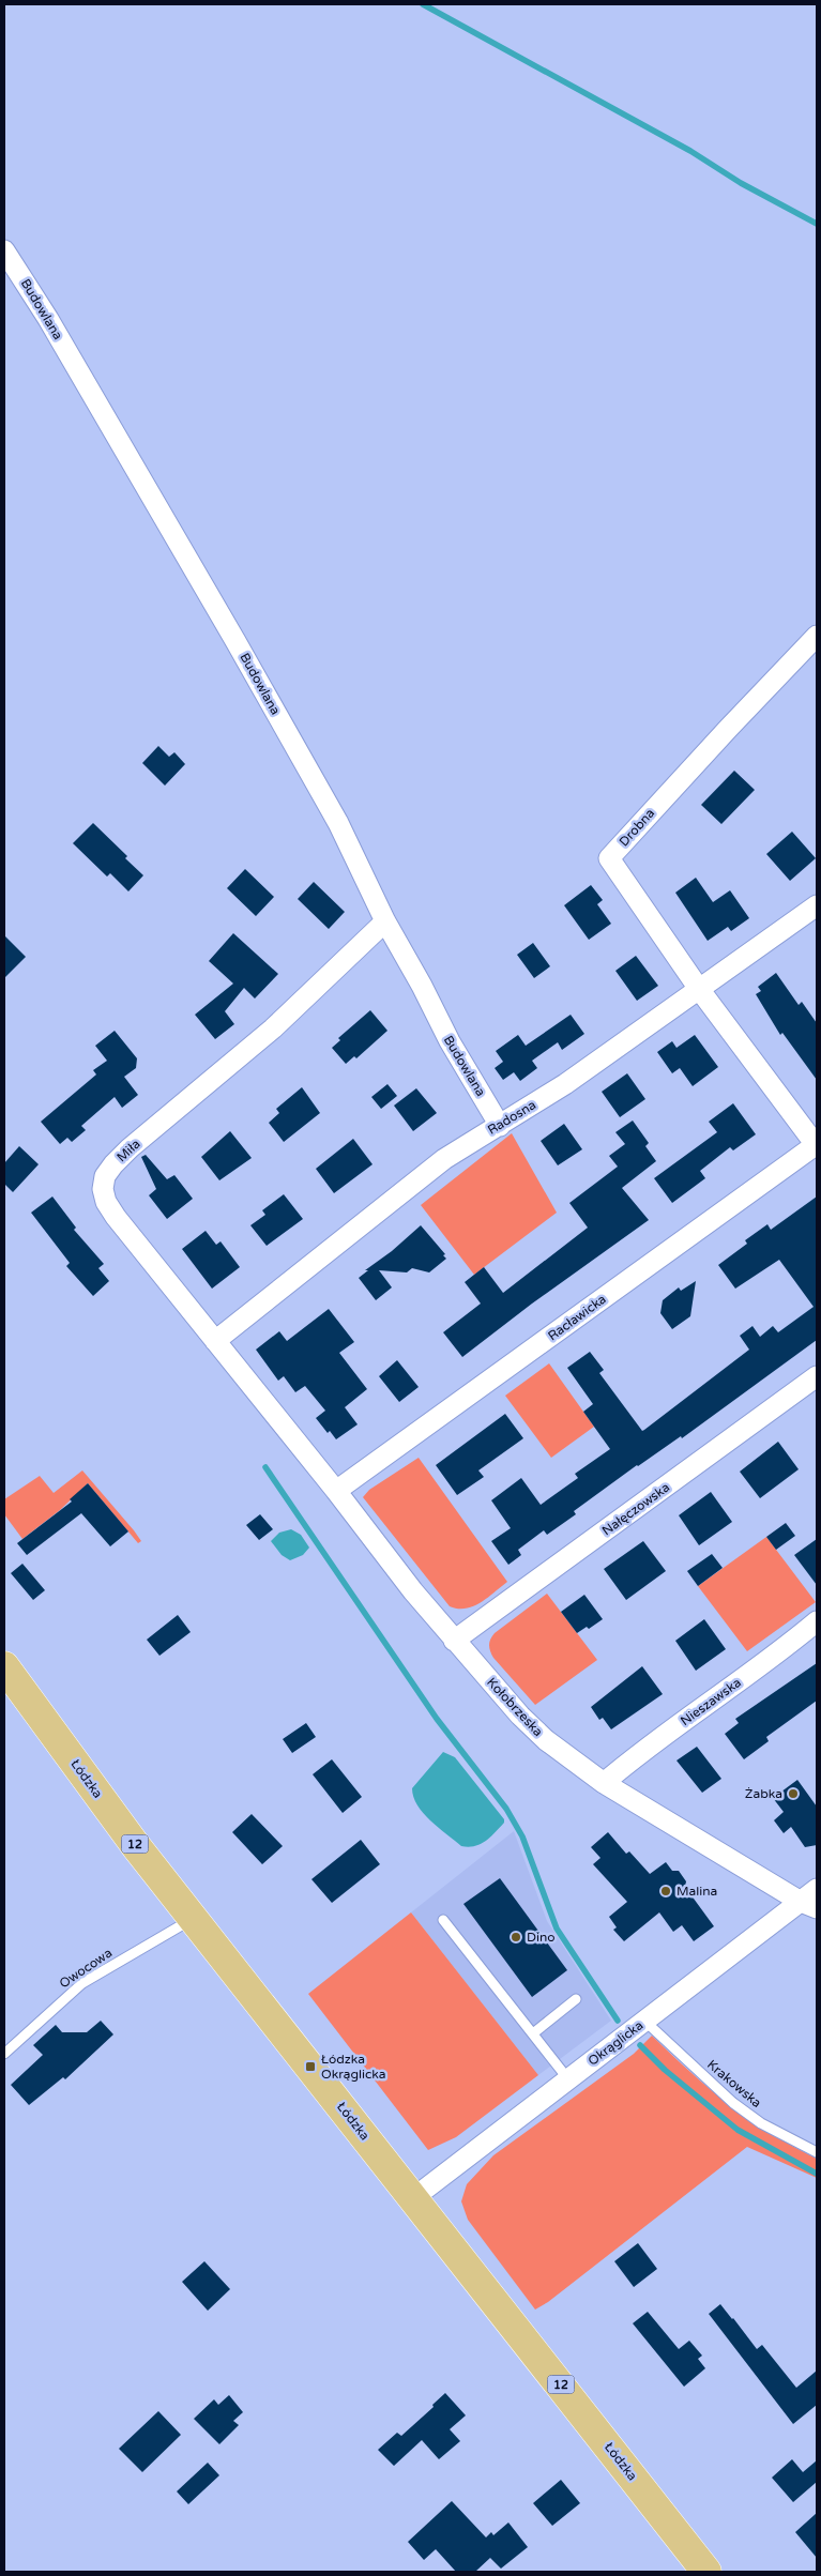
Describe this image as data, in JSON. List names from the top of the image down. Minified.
{"streets":{"main road":["Łódzka","12"],"street":["Budowlana","Drobna","Radosna","Miła","Racławicka","Nałęczowska","Nieszawska","Kołobrzeska","Okrąglicka"],"lane":["Owocowa","Krakowska"]},"crossings":[["Budowlana","Radosna"],["Budowlana","Miła"],["Drobna","Radosna"],["Drobna","Racławicka"],["Radosna","Miła"],["Miła","Kołobrzeska"],["Racławicka","Kołobrzeska"],["Nałęczowska","Kołobrzeska"],["Nieszawska","Kołobrzeska"],["Kołobrzeska","Okrąglicka"],["Łódzka","Owocowa"],["Łódzka","Okrąglicka"],["Okrąglicka","Krakowska"]],"places":{"other":["Żabka","Malina","Dino"],"transit":["Łódzka Okrąglicka"]}}
